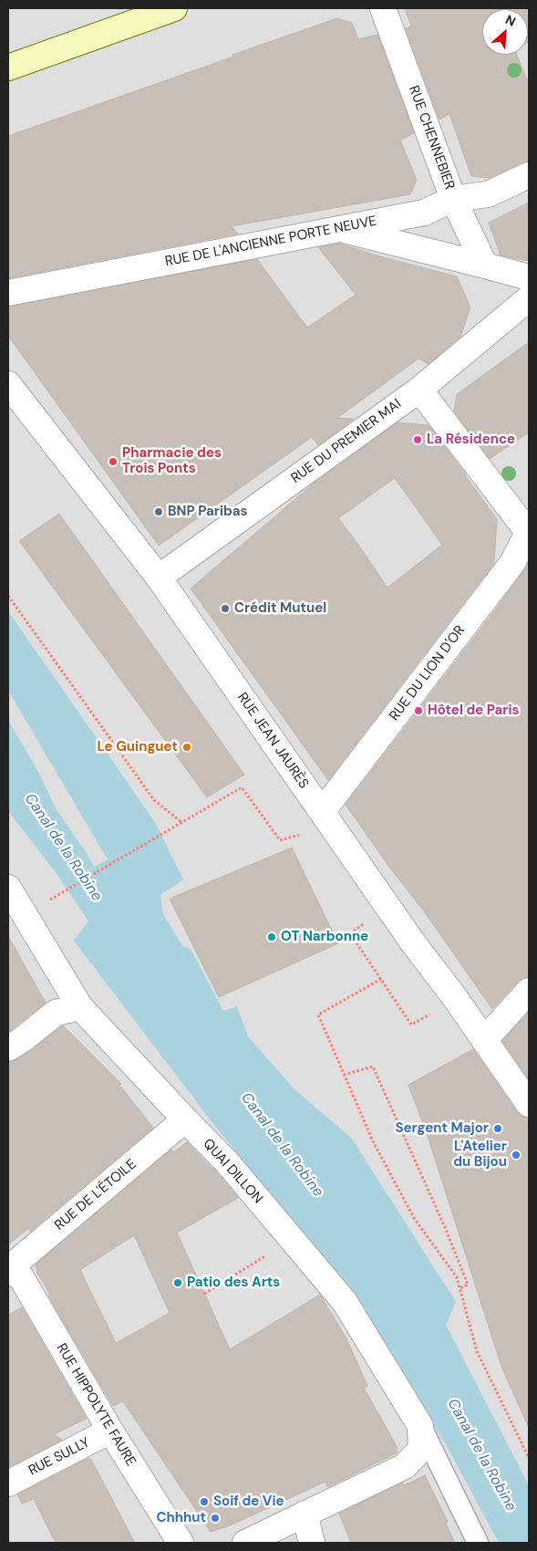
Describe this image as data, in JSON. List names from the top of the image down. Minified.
{"streets":{"street":["RUE CHENNEBIER","RUE DE L'ANCIENNE PORTE NEUVE","RUE DU PREMIER MAI","RUE DU LION D'OR","RUE JEAN JAURÈS","QUAI DILLON","RUE DE L'ÉTOILE","RUE HIPPOLYTE FAURE","RUE SULLY"]},"crossings":[["RUE CHENNEBIER","RUE DE L'ANCIENNE PORTE NEUVE"],["RUE DU PREMIER MAI","RUE JEAN JAURÈS"],["RUE DU LION D'OR","RUE JEAN JAURÈS"],["QUAI DILLON","RUE DE L'ÉTOILE"],["RUE DE L'ÉTOILE","RUE HIPPOLYTE FAURE"],["RUE HIPPOLYTE FAURE","RUE SULLY"]],"water":["Canal de la Robine"],"places":["La Résidence","Pharmacie des Trois Ponts","BNP Paribas","Crédit Mutuel","Hôtel de Paris","Le Guinguet","OT Narbonne","Sergent Major","L'Atelier du Bijou","Patio des Arts","Soif de Vie","Chhhut"],"north":"top right"}
